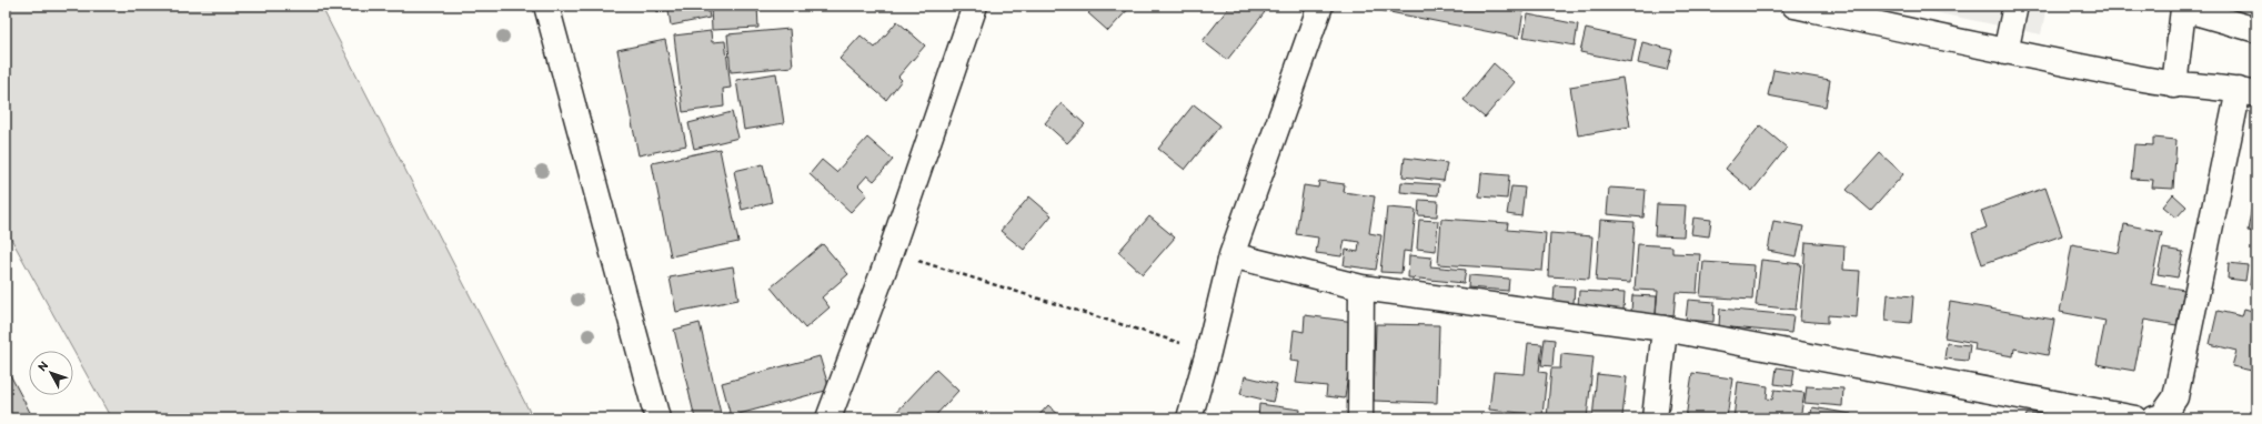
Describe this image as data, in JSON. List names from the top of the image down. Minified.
{"north":"top left"}
